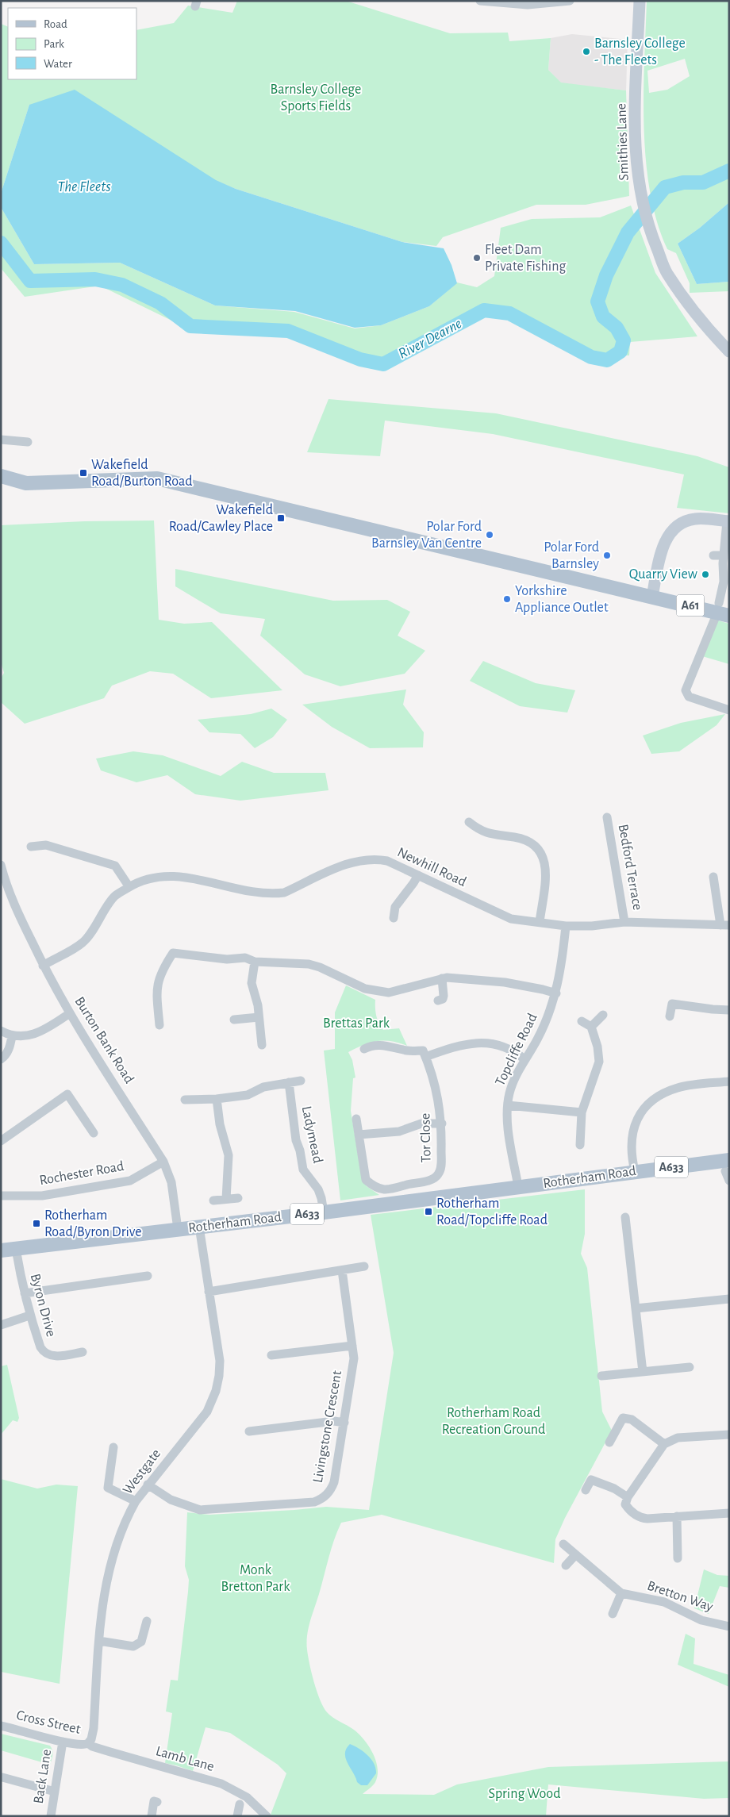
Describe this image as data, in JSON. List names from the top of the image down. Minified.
{"streets":{"main road":["A61","A633","Rotherham Road"],"street":["Smithies Lane","Newhill Road","Bedford Terrace","Burton Bank Road","Topcliffe Road","Ladymead","Tor Close","Rochester Road","Byron Drive","Livingstone Crescent","Westgate","Bretton Way","Cross Street","Lamb Lane","Back Lane"]},"crossings":[["Newhill Road","Bedford Terrace"],["Newhill Road","Burton Bank Road"],["Newhill Road","Topcliffe Road"],["Burton Bank Road","Rochester Road"],["Burton Bank Road","Rotherham Road"],["Topcliffe Road","Rotherham Road"],["Ladymead","Rotherham Road"],["Rotherham Road","Byron Drive"],["Rotherham Road","Westgate"],["Livingstone Crescent","Westgate"],["Westgate","Cross Street"],["Westgate","Lamb Lane"],["Cross Street","Lamb Lane"],["Cross Street","Back Lane"]],"water":["The Fleets","River Dearne"],"parks":["Barnsley College Sports Fields","Brettas Park","Rotherham Road Recreation Ground","Monk Bretton Park","Spring Wood"],"places":{"other":["Barnsley College - The Fleets","Fleet Dam Private Fishing","Polar Ford Barnsley Van Centre","Polar Ford Barnsley","Quarry View","Yorkshire Appliance Outlet"],"transit":["Wakefield Road/Burton Road","Wakefield Road/Cawley Place","Rotherham Road/Topcliffe Road","Rotherham Road/Byron Drive"]},"legend":["Road","Park","Water"]}
